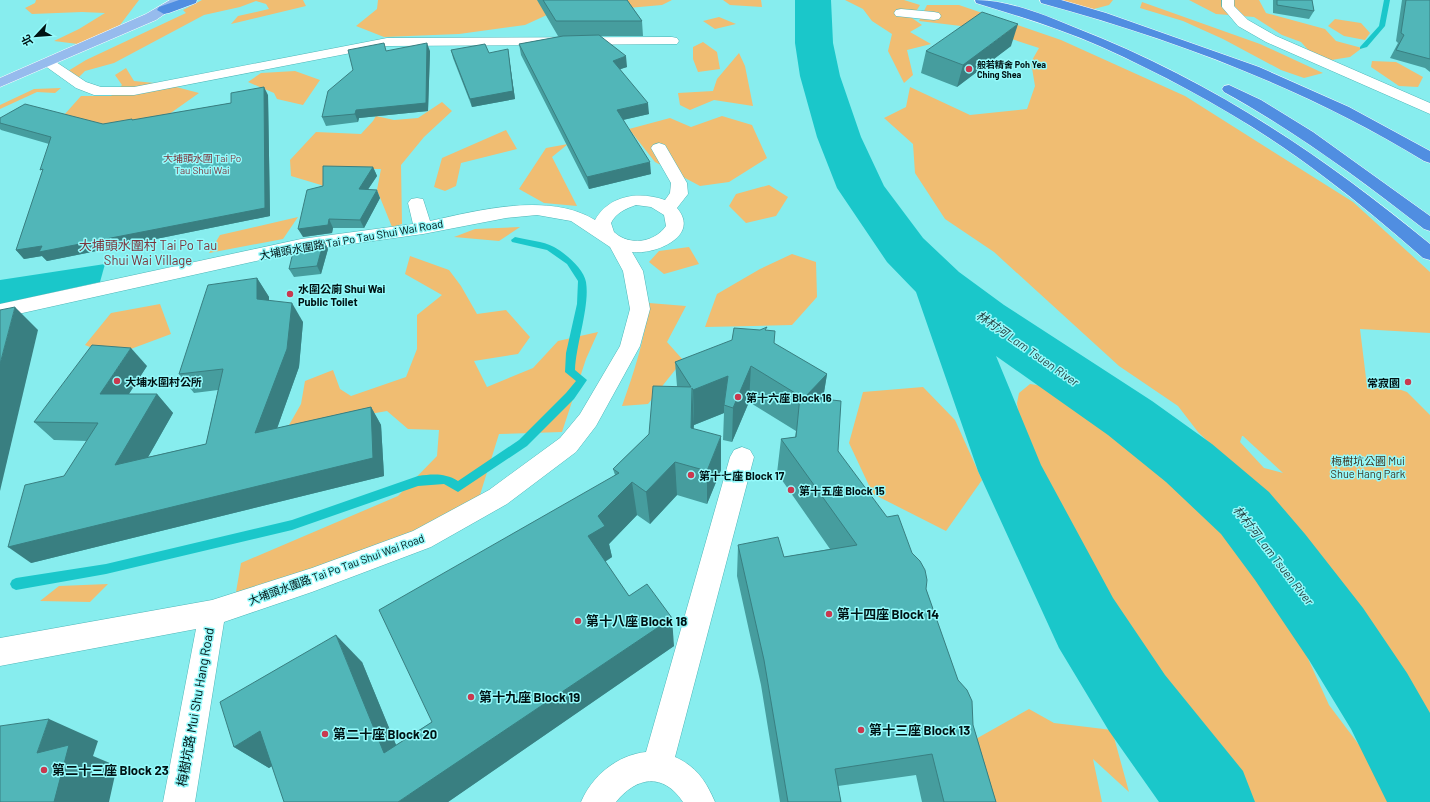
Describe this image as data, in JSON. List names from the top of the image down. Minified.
{"streets":{"street":["大埔頭水圍路 Tai Po Tau Shui Wai Road","梅樹坑路 Mui Shu Hang Road"]},"crossings":[["大埔頭水圍路 Tai Po Tau Shui Wai Road","梅樹坑路 Mui Shu Hang Road"]],"districts":["大埔頭水圍 Tai Po Tau Shui Wai","大埔頭水圍村 Tai Po Tau Shui Wai Village"],"water":["林村河 Lam Tsuen River"],"parks":["梅樹坑公園 Mui Shue Hang Park"],"places":["般若精舍 Poh Yea Ching Shea","水圍公廁 Shui Wai Public Toilet","大埔水圍村公所","常寂園","第十六座 Block 16","第十七座 Block 17","第十五座 Block 15","第十四座 Block 14","第十八座 Block 18","第十九座 Block 19","第十三座 Block 13","第二十座 Block 20","第二十三座 Block 23"],"north":"bottom left"}
